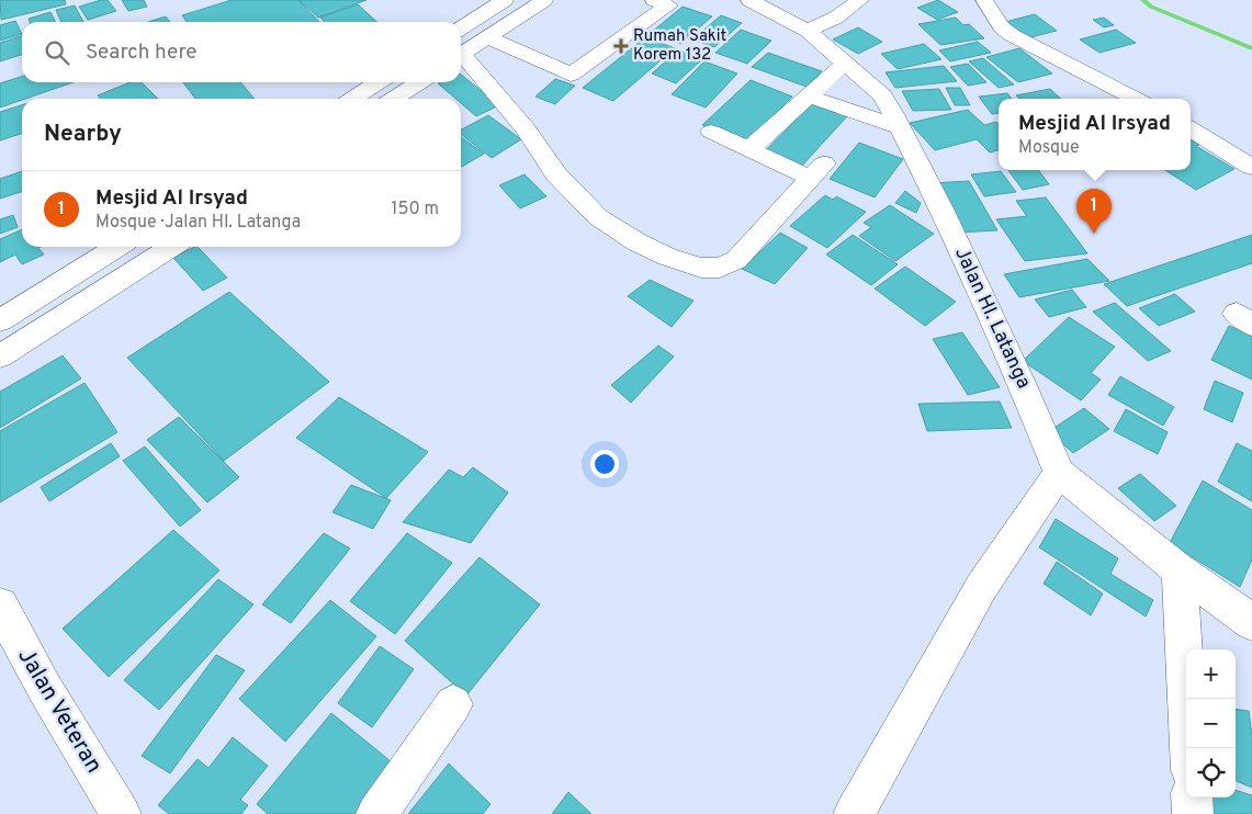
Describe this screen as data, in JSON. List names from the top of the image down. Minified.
{"streets":{"street":["Jalan HI. Latanga","Jalan Veteran"]},"places":{"health":["Rumah Sakit Korem 132"]},"page":{"search":"Search here","popup":["Mesjid Al Irsyad","Mosque"],"heading":"Nearby","list":[{"mark":"1","name":"Mesjid Al Irsyad","note":"Mosque · Jalan HI. Latanga","value":"150 m"}],"pins":"1","map_buttons":["+","−"]}}
